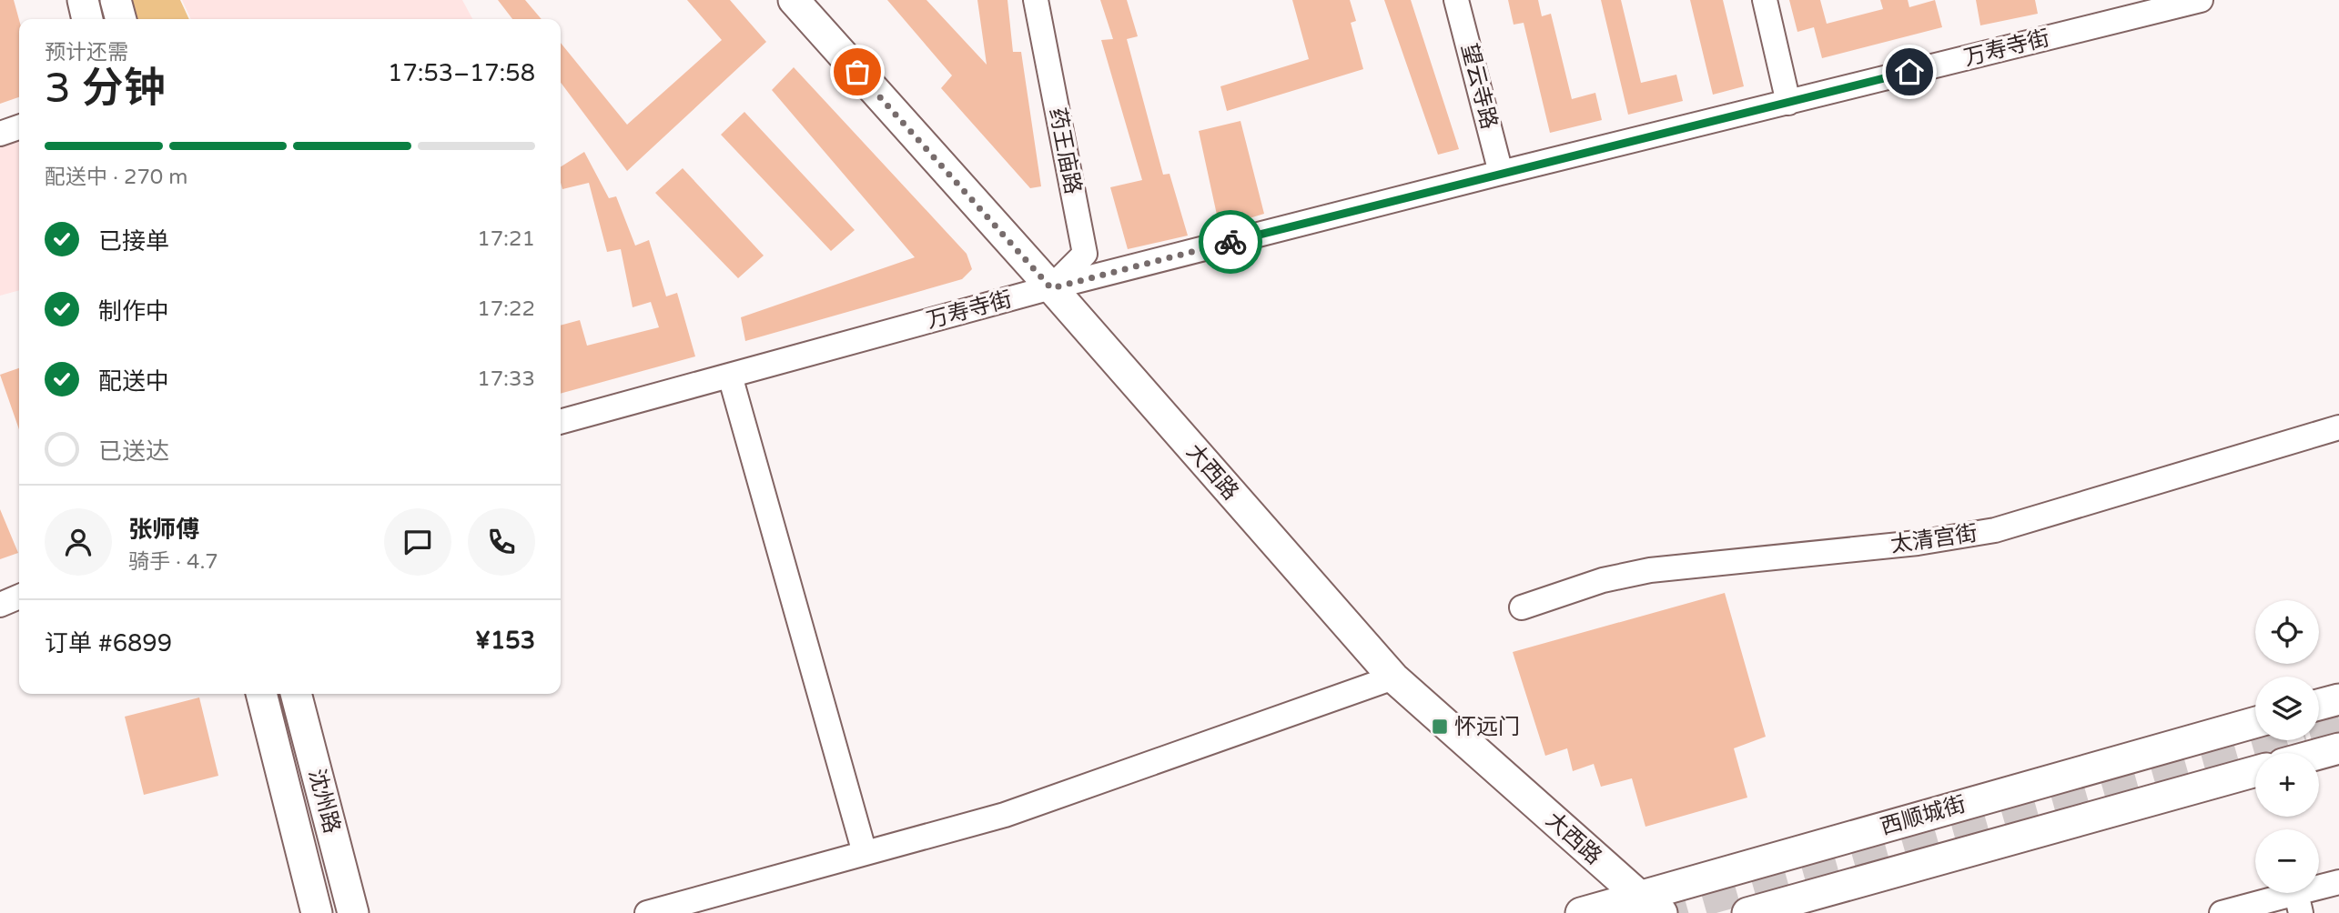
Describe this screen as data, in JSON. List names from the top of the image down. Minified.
{"streets":{"main road":["大西路","沈州路","西顺城街"],"street":["万寿寺街","望云寺路","药王庙路","太清宫街"]},"crossings":[["万寿寺街","望云寺路"],["万寿寺街","药王庙路"],["万寿寺街","大西路"],["药王庙路","大西路"],["大西路","西顺城街"]],"places":{"transit":["怀远门"]},"page":{"heading":["3 分钟","预计还需","17:53–17:58"],"panel":["张师傅","骑手 · 4.7","订单 #6899","¥153"],"bar":"配送中 · 270 m","list":[["已接单","17:21"],["制作中","17:22"],["配送中","17:33"],"已送达"],"map_buttons":["+","−"]}}
